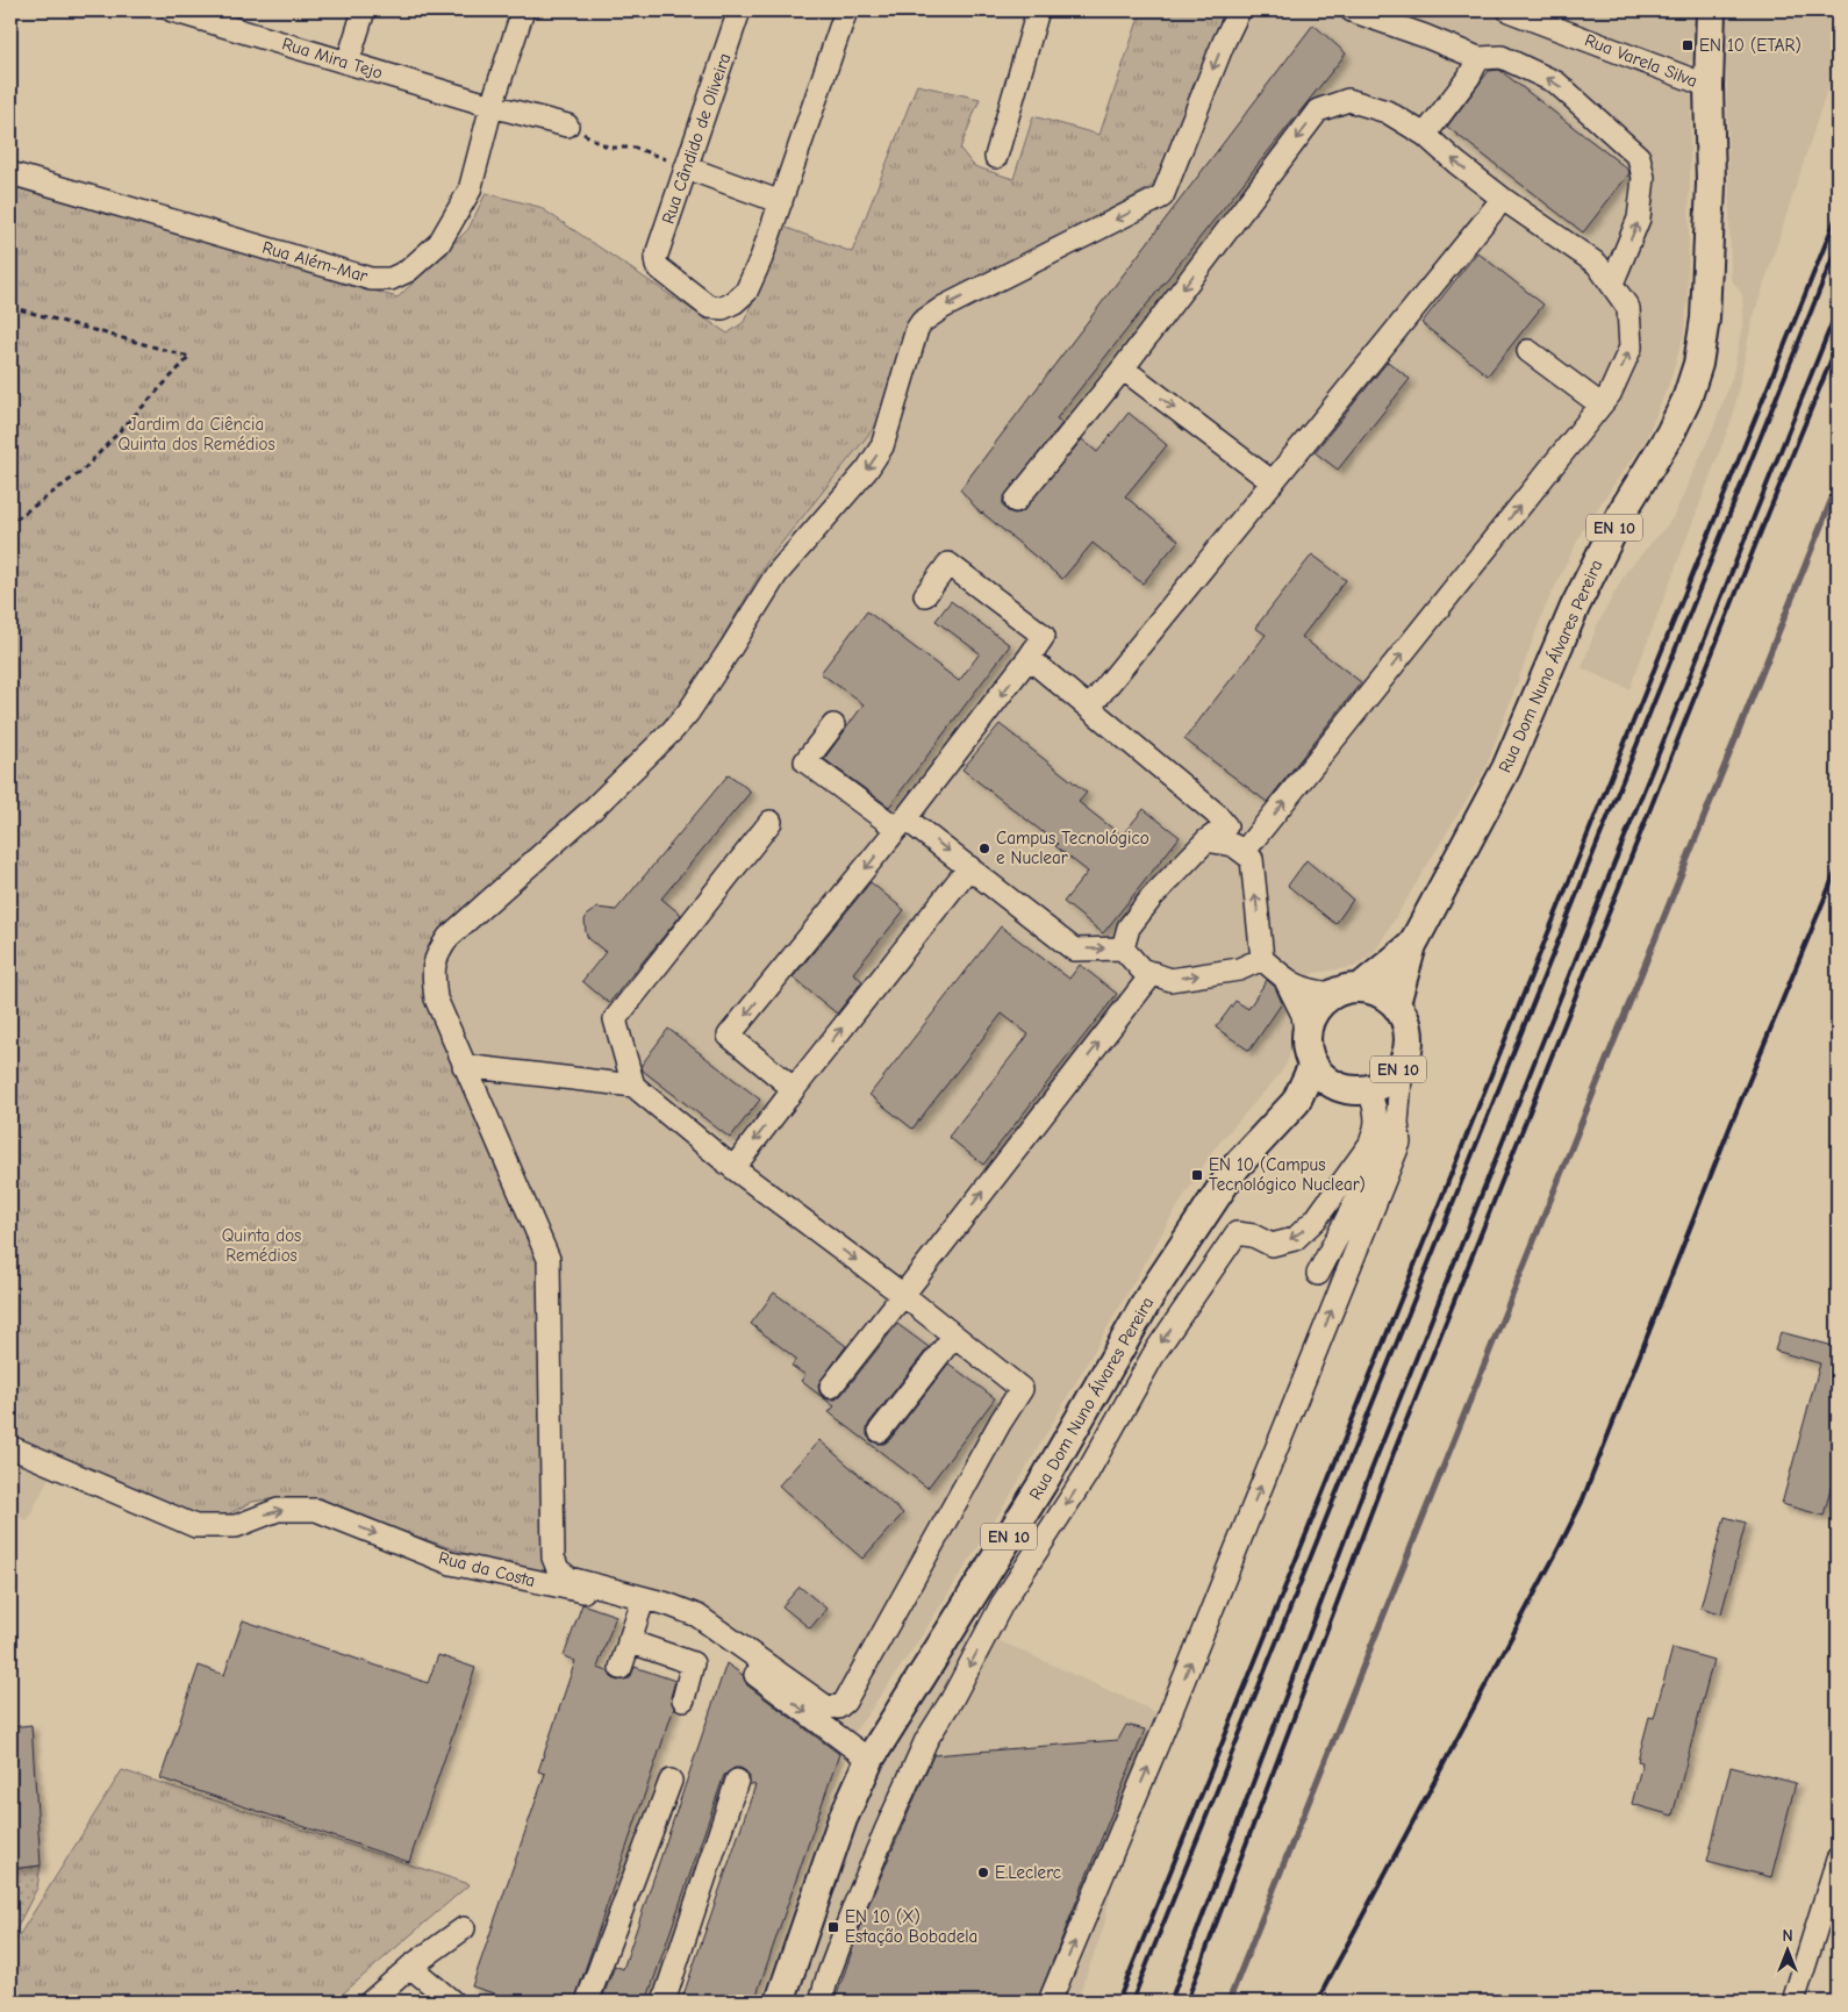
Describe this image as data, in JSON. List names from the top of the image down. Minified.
{"streets":{"main road":["EN 10","Rua Dom Nuno Álvares Pereira"],"street":["Rua Mira Tejo","Rua Varela Silva","Rua Cândido de Oliveira","Rua Além-Mar","Rua da Costa"]},"crossings":[["Rua Mira Tejo","Rua Além-Mar"],["Rua Varela Silva","EN 10"],["Rua Varela Silva","Rua Dom Nuno Álvares Pereira"],["EN 10","Rua Dom Nuno Álvares Pereira"],["Rua Dom Nuno Álvares Pereira","Rua da Costa"]],"one_way":["Rua da Costa"],"parks":["Jardim da Ciência Quinta dos Remédios","Quinta dos Remédios"],"places":{"transit":["EN 10 (ETAR)","EN 10 (Campus Tecnológico Nuclear)","EN 10 (X) Estação Bobadela"],"other":["Campus Tecnológico e Nuclear","E.Leclerc"]},"north":"top"}
